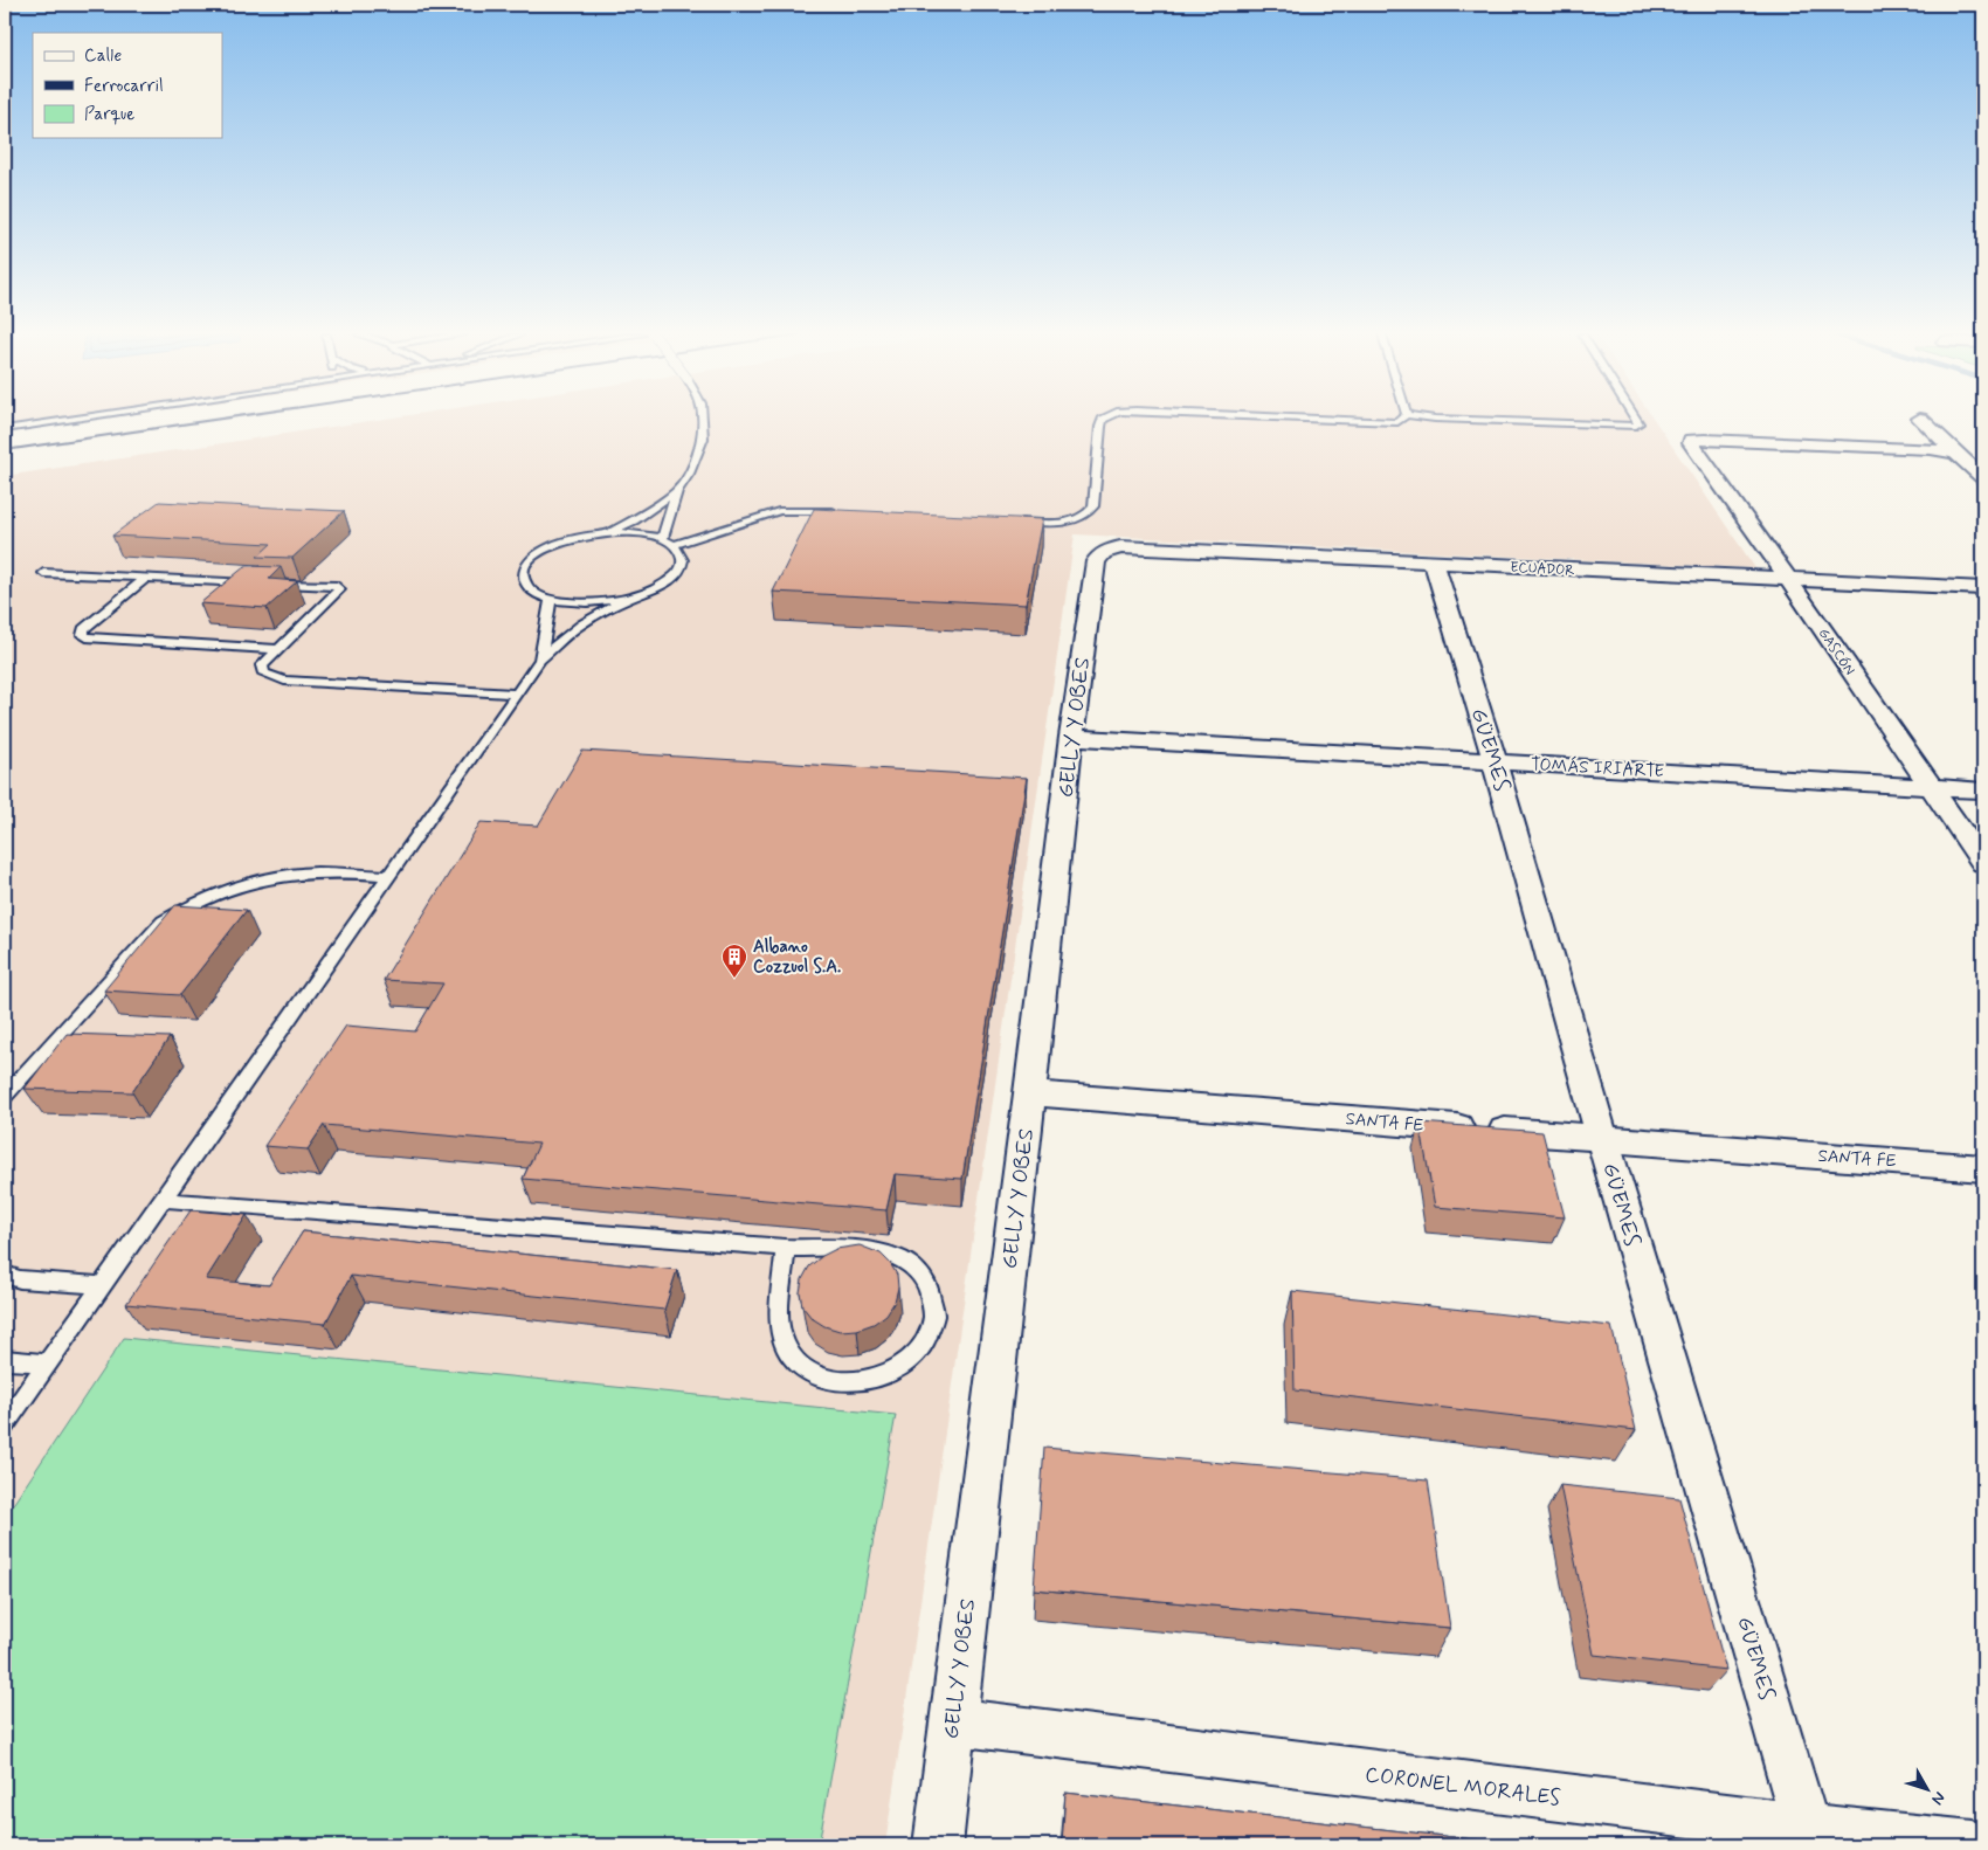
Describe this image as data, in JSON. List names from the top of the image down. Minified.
{"streets":{"street":["ECUADOR","GASCÓN","GELLY Y OBES","GÜEMES","TOMÁS IRIARTE","SANTA FE","CORONEL MORALES"]},"crossings":[["ECUADOR","GASCÓN"],["ECUADOR","GELLY Y OBES"],["ECUADOR","GÜEMES"],["GASCÓN","TOMÁS IRIARTE"],["GELLY Y OBES","TOMÁS IRIARTE"],["GELLY Y OBES","SANTA FE"],["GELLY Y OBES","CORONEL MORALES"],["GÜEMES","TOMÁS IRIARTE"],["GÜEMES","SANTA FE"],["GÜEMES","CORONEL MORALES"]],"places":{"building":["Albano Cozzuol S.A."]},"legend":["Calle","Ferrocarril","Parque"],"north":"bottom right"}
